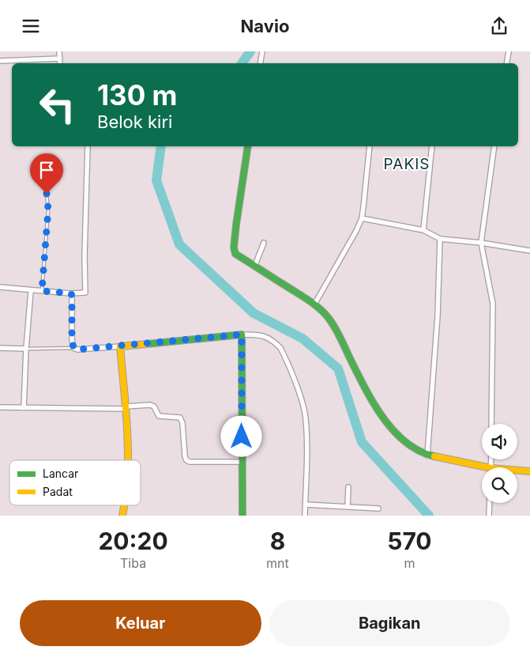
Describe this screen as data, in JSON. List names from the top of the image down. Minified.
{"districts":["PAKIS"],"legend":["Lancar","Padat"],"page":{"header":"Navio","turn":["130 m","Belok kiri"],"eta":["20:20","Tiba","8","mnt","570","m"],"buttons":["Keluar","Bagikan"]}}
